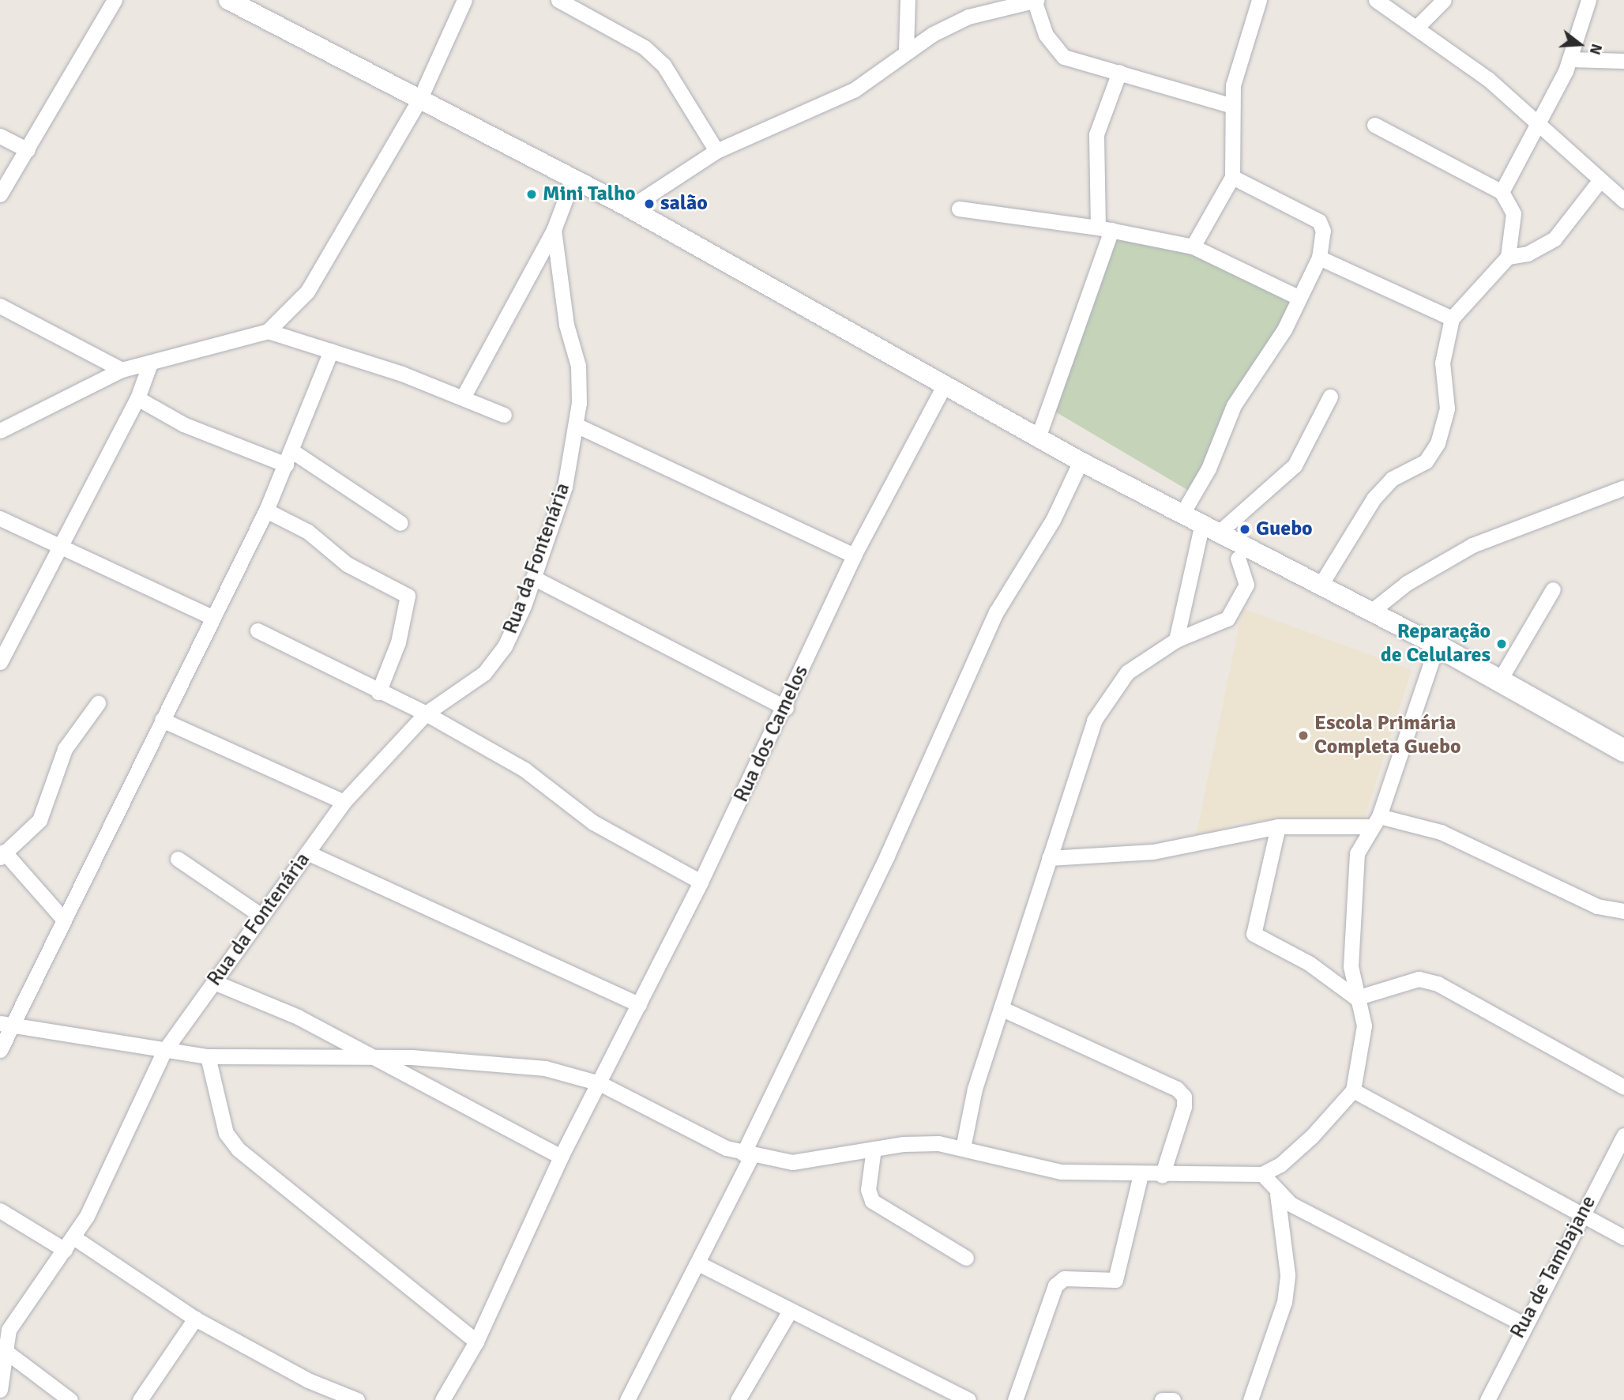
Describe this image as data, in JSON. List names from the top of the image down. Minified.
{"streets":{"street":["Rua da Fontenária","Rua dos Camelos","Rua de Tambajane"]},"places":["Mini Talho","salão","Guebo","Reparação de Celulares","Escola Primária Completa Guebo"],"north":"right"}
